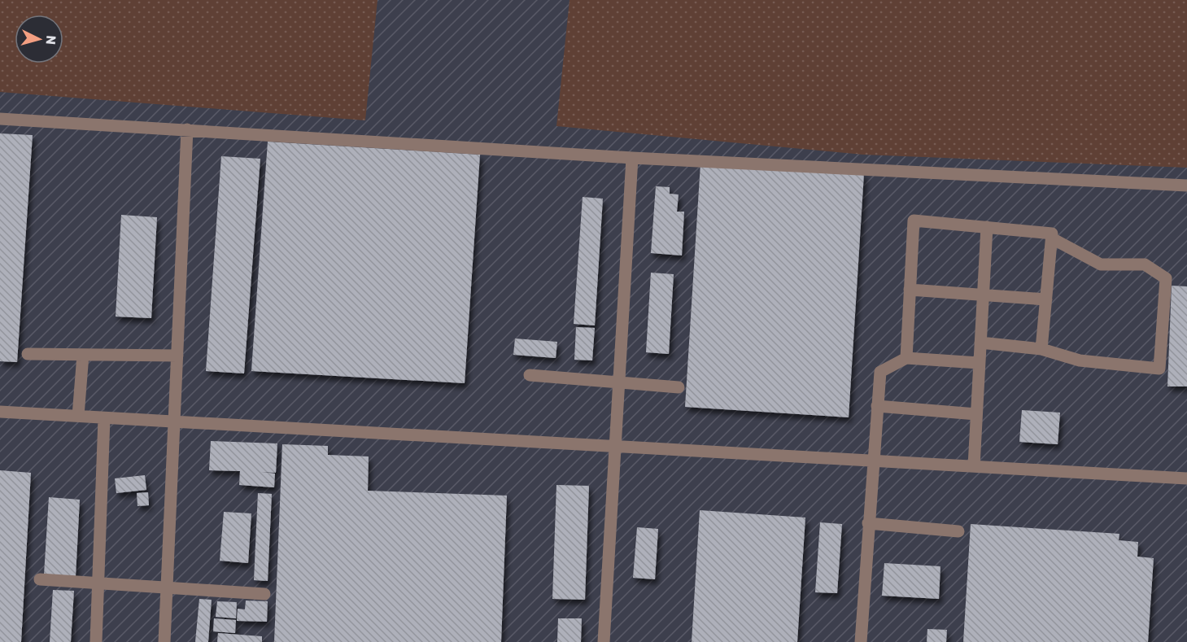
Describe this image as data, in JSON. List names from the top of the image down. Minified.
{"north":"right"}
